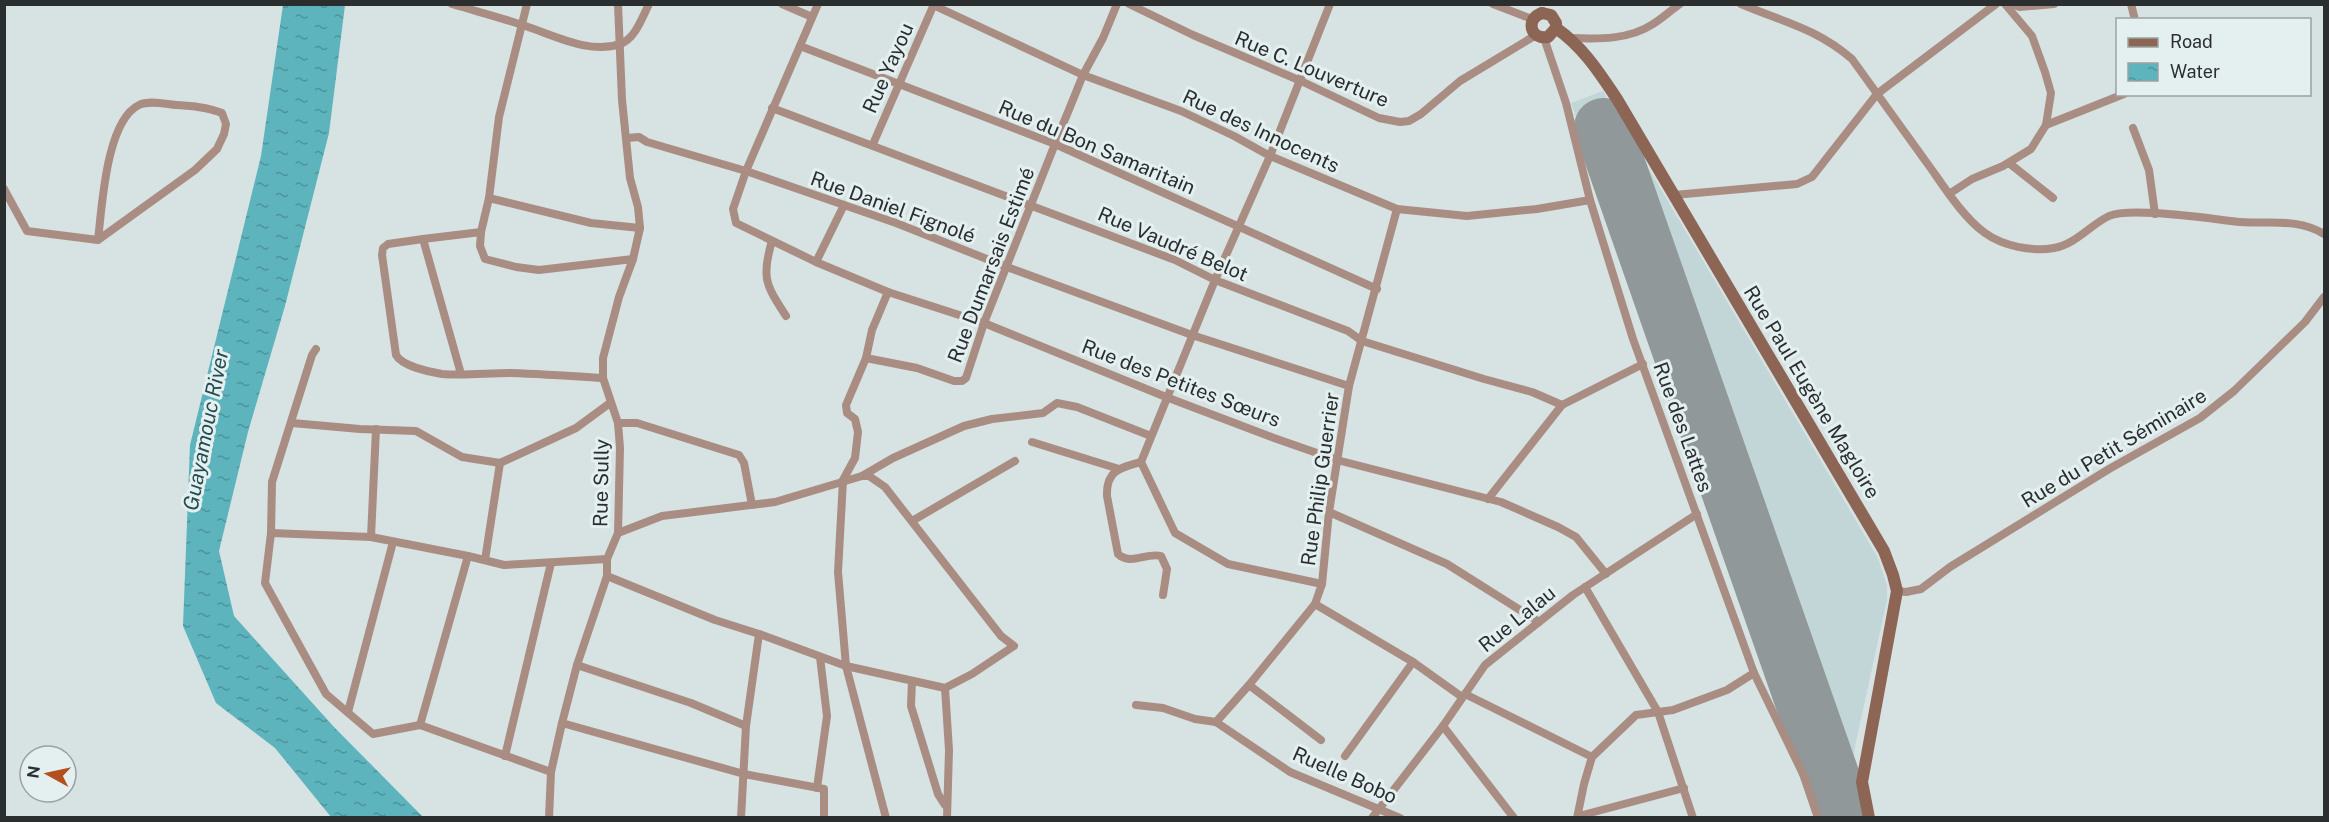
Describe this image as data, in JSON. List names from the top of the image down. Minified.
{"streets":{"main road":["Rue Paul Eugène Magloire"],"street":["Rue Yayou","Rue C. Louverture","Rue des Innocents","Rue du Bon Samaritain","Rue Daniel Fignolé","Rue Vaudré Belot","Rue Dumarsais Estimé","Rue des Petites Sœurs","Rue des Lattes","Rue du Petit Séminaire","Rue Philip Guerrier","Rue Sully","Rue Lalau","Ruelle Bobo"]},"crossings":[["Rue Yayou","Rue des Innocents"],["Rue Yayou","Rue du Bon Samaritain"],["Rue Yayou","Rue Vaudré Belot"],["Rue C. Louverture","Rue Paul Eugène Magloire"],["Rue C. Louverture","Rue des Lattes"],["Rue des Innocents","Rue Dumarsais Estimé"],["Rue des Innocents","Rue des Lattes"],["Rue des Innocents","Rue Philip Guerrier"],["Rue du Bon Samaritain","Rue Dumarsais Estimé"],["Rue du Bon Samaritain","Rue Philip Guerrier"],["Rue Daniel Fignolé","Rue Dumarsais Estimé"],["Rue Daniel Fignolé","Rue des Petites Sœurs"],["Rue Daniel Fignolé","Rue Philip Guerrier"],["Rue Daniel Fignolé","Rue Sully"],["Rue Vaudré Belot","Rue Dumarsais Estimé"],["Rue Vaudré Belot","Rue Philip Guerrier"],["Rue Dumarsais Estimé","Rue des Petites Sœurs"],["Rue des Petites Sœurs","Rue Philip Guerrier"],["Rue des Petites Sœurs","Rue Lalau"],["Rue Paul Eugène Magloire","Rue des Lattes"],["Rue Paul Eugène Magloire","Rue du Petit Séminaire"],["Rue des Lattes","Rue Lalau"],["Rue Philip Guerrier","Ruelle Bobo"],["Rue Lalau","Ruelle Bobo"]],"water":["Guayamouc River"],"legend":["Road","Water"],"north":"left"}
